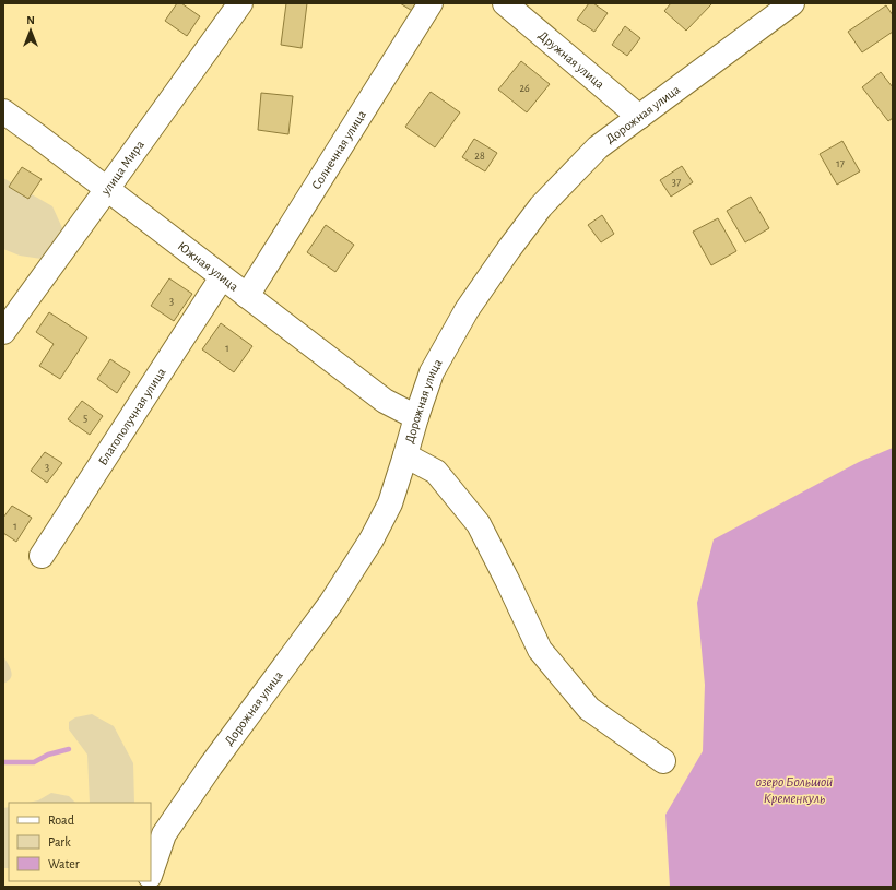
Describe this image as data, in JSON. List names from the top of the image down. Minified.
{"streets":{"street":["Дружная улица","Дорожная улица","Солнечная улица","улица Мира","Южная улица","Благополучная улица"]},"crossings":[["Дружная улица","Дорожная улица"],["Дорожная улица","Южная улица"],["Солнечная улица","Южная улица"],["улица Мира","Южная улица"],["Южная улица","Благополучная улица"]],"water":["озеро Большой Кременкуль"],"house_numbers":["26","28","17","37","3","1","5","3","1"],"legend":["Road","Park","Water"],"north":"top"}
